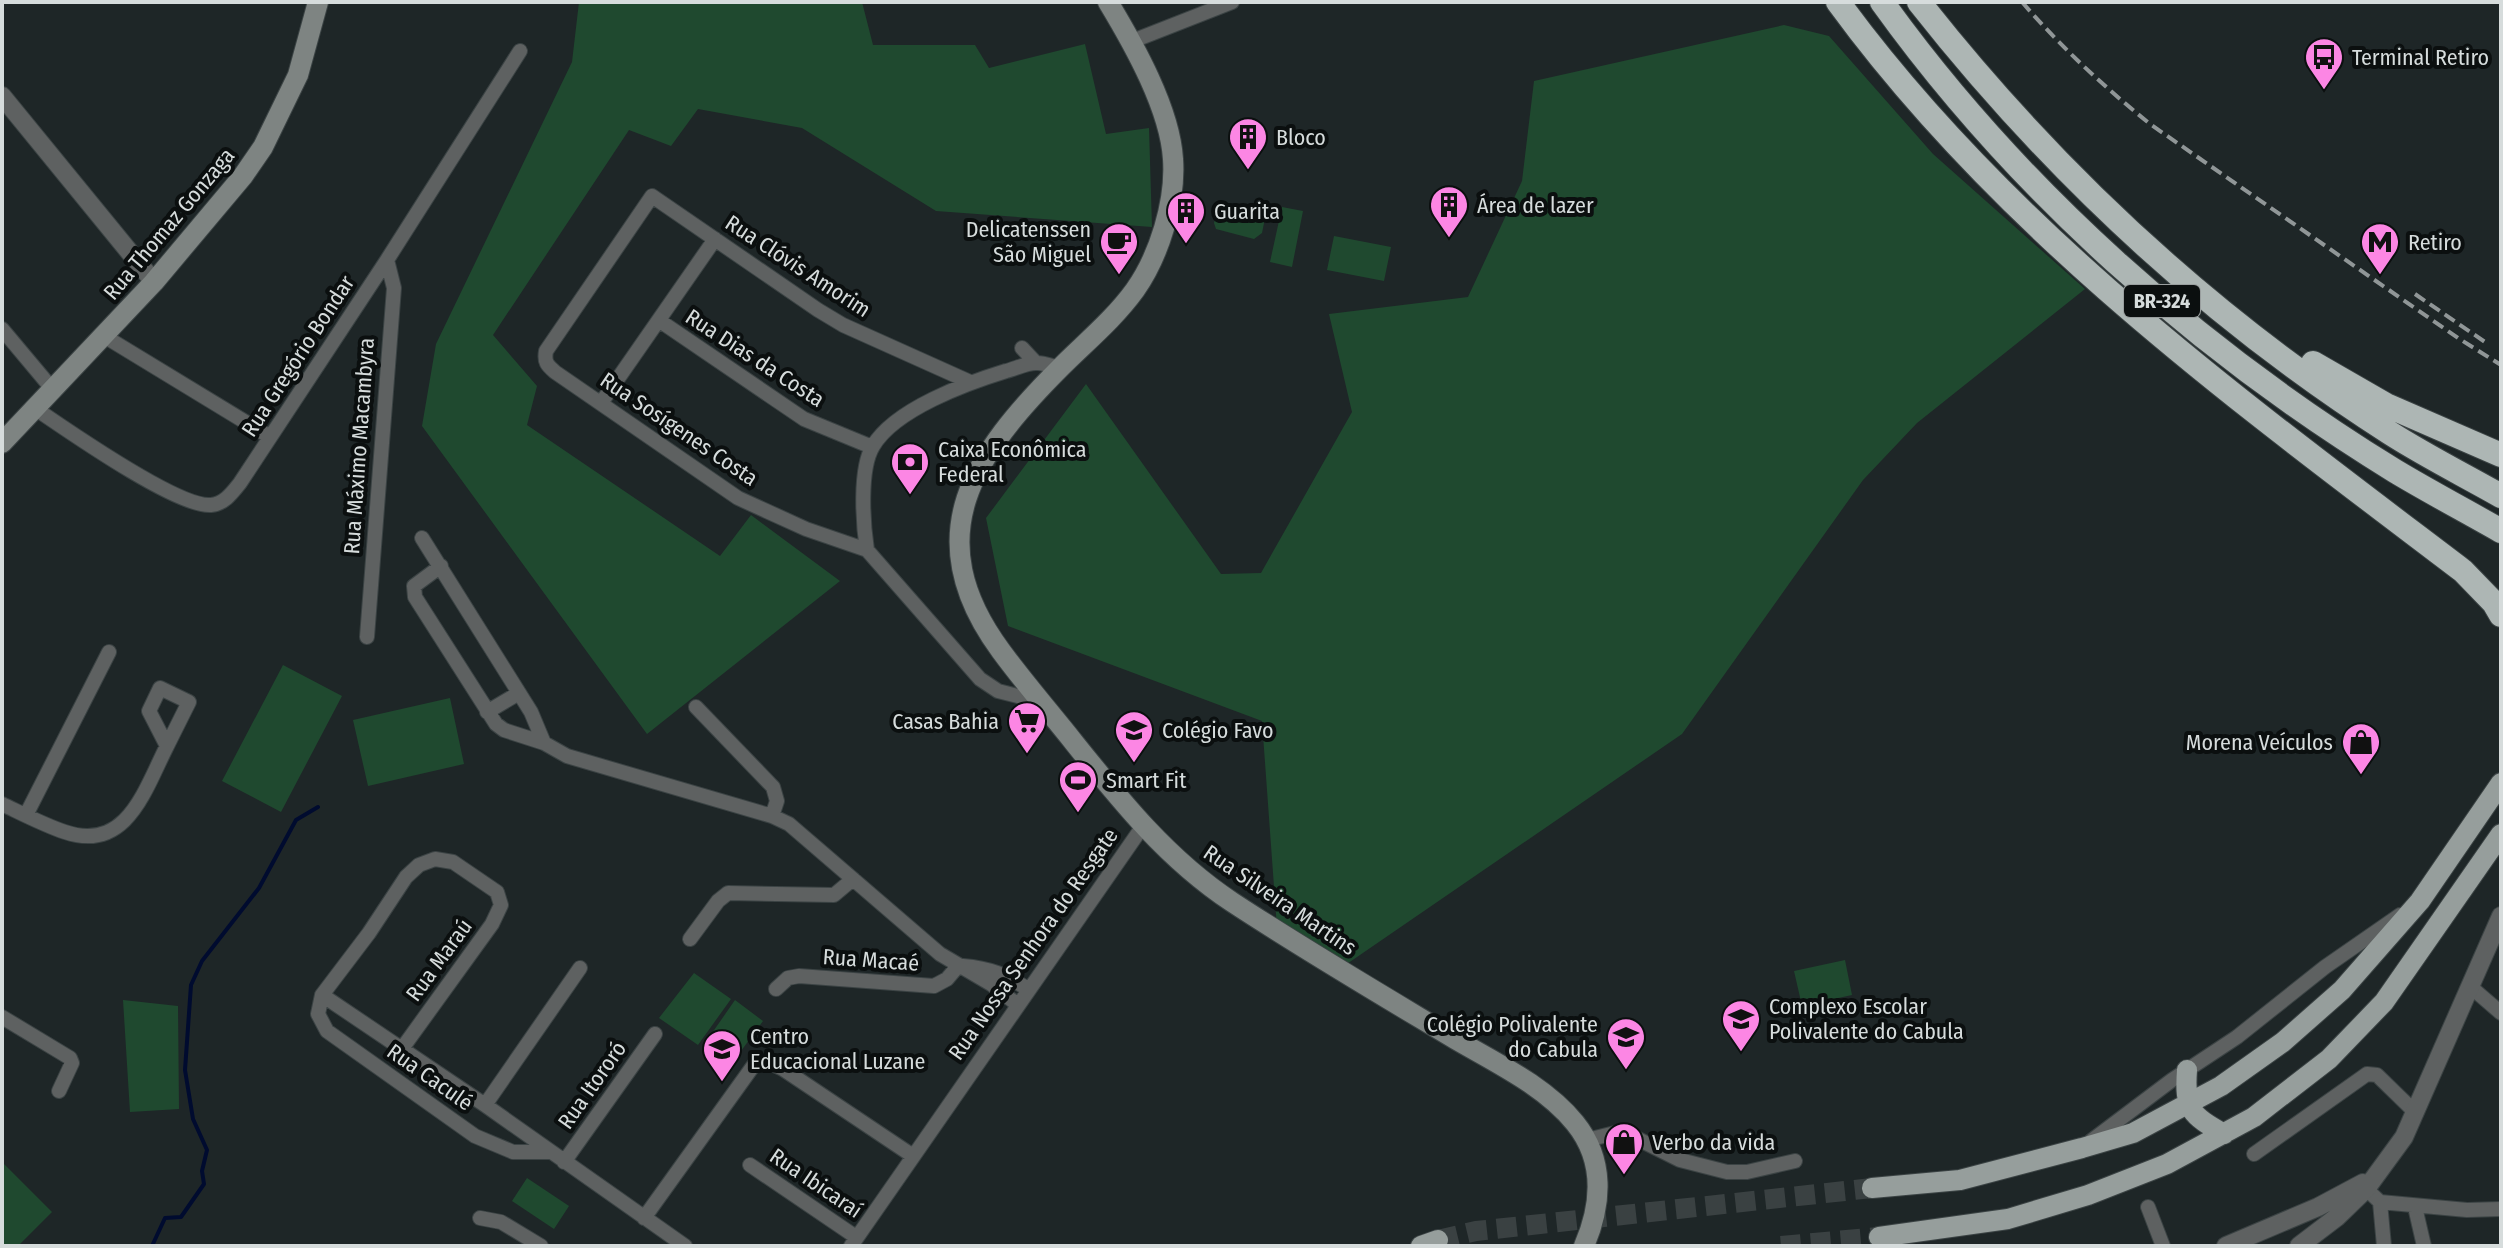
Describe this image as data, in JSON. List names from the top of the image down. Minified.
{"streets":{"highway":["BR-324"],"main road":["Rua Thomaz Gonzaga","Rua Silveira Martins"],"street":["Rua Clóvis Amorim","Rua Gregório Bondar","Rua Dias da Costa","Rua Sosígenes Costa","Rua Máximo Macambyra","Rua Nossa Senhora do Resgate","Rua Maraú","Rua Macaé","Rua Caculé","Rua Itororó","Rua Ibicaraí"]},"crossings":[["Rua Thomaz Gonzaga","Rua Gregório Bondar"],["Rua Clóvis Amorim","Rua Sosígenes Costa"],["Rua Gregório Bondar","Rua Máximo Macambyra"],["Rua Silveira Martins","Rua Nossa Senhora do Resgate"],["Rua Nossa Senhora do Resgate","Rua Ibicaraí"],["Rua Maraú","Rua Caculé"],["Rua Caculé","Rua Itororó"]],"places":{"bus stop":["Terminal Retiro"],"building":["Bloco","Área de lazer","Guarita"],"cafe":["Delicatenssen São Miguel"],"metro station":["Retiro"],"bank":["Caixa Econômica Federal"],"supermarket":["Casas Bahia"],"school or university":["Colégio Favo","Complexo Escolar Polivalente do Cabula","Colégio Polivalente do Cabula","Centro Educacional Luzane"],"shop":["Morena Veículos","Verbo da vida"],"sports":["Smart Fit"]}}
